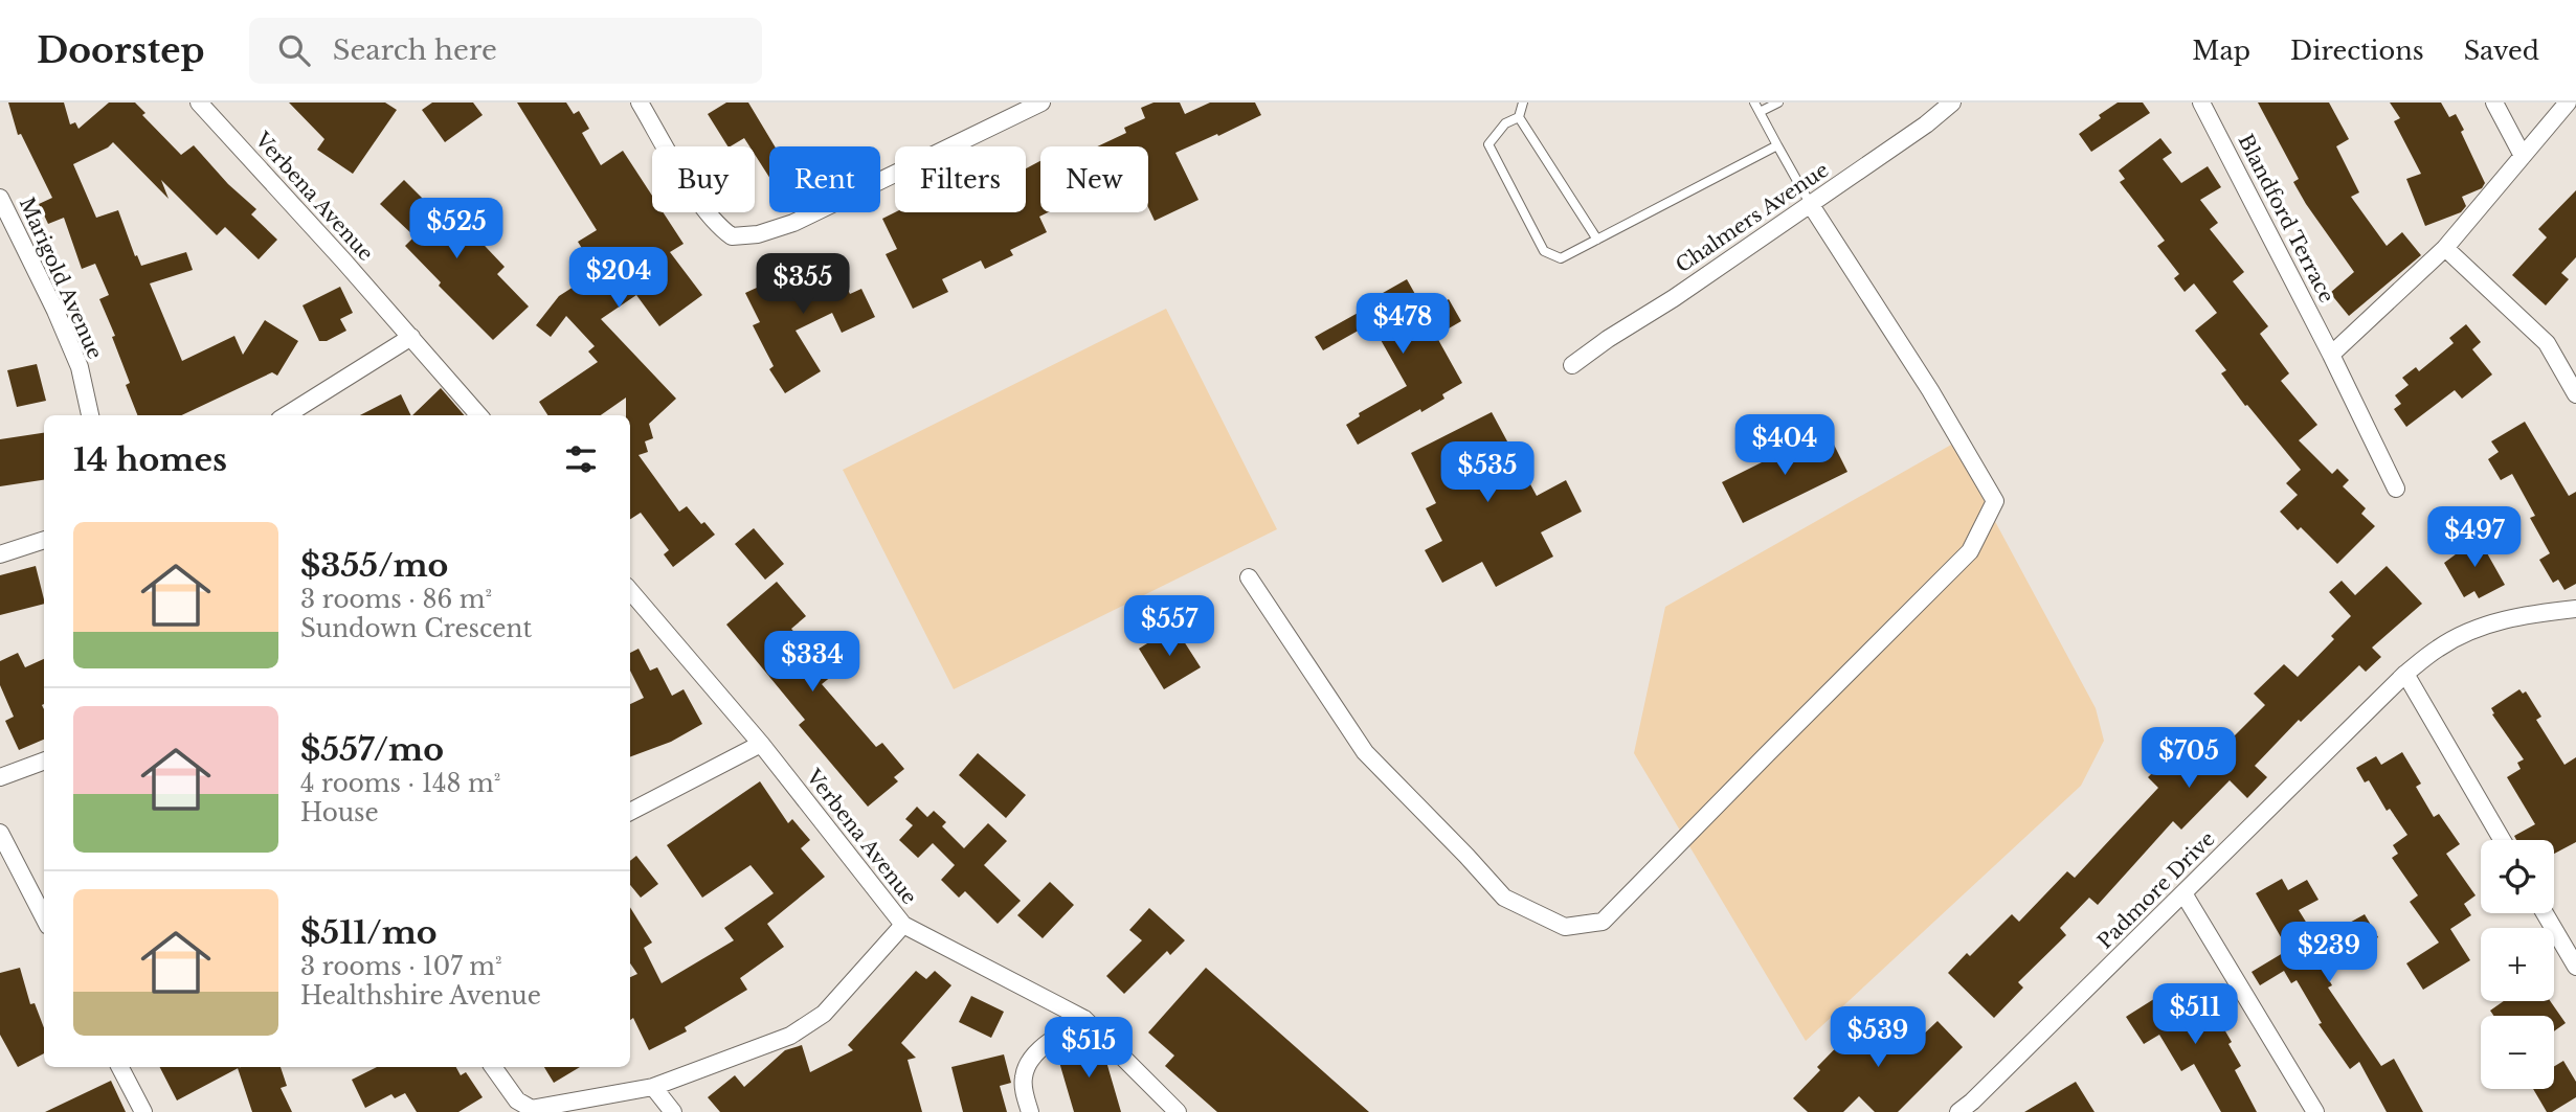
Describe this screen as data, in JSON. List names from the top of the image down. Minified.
{"streets":{"street":["Verbena Avenue","Chalmers Avenue","Blandford Terrace","Marigold Avenue","Padmore Drive"]},"page":{"header":"Doorstep","search":"Search here","nav":["Map","Directions","Saved"],"chip":["Buy","Rent","Filters","New"],"price":["$525","$204","$355","$478","$404","$535","$497","$557","$334","$705","$239","$511","$539","$515"],"heading":"14 homes","list":[{"name":"$355/mo","note":"3 rooms · 86 m² · Sundown Crescent"},{"name":"$557/mo","note":"4 rooms · 148 m² · House"},{"name":"$511/mo","note":"3 rooms · 107 m² · Healthshire Avenue"}],"map_buttons":["+","−"]}}
